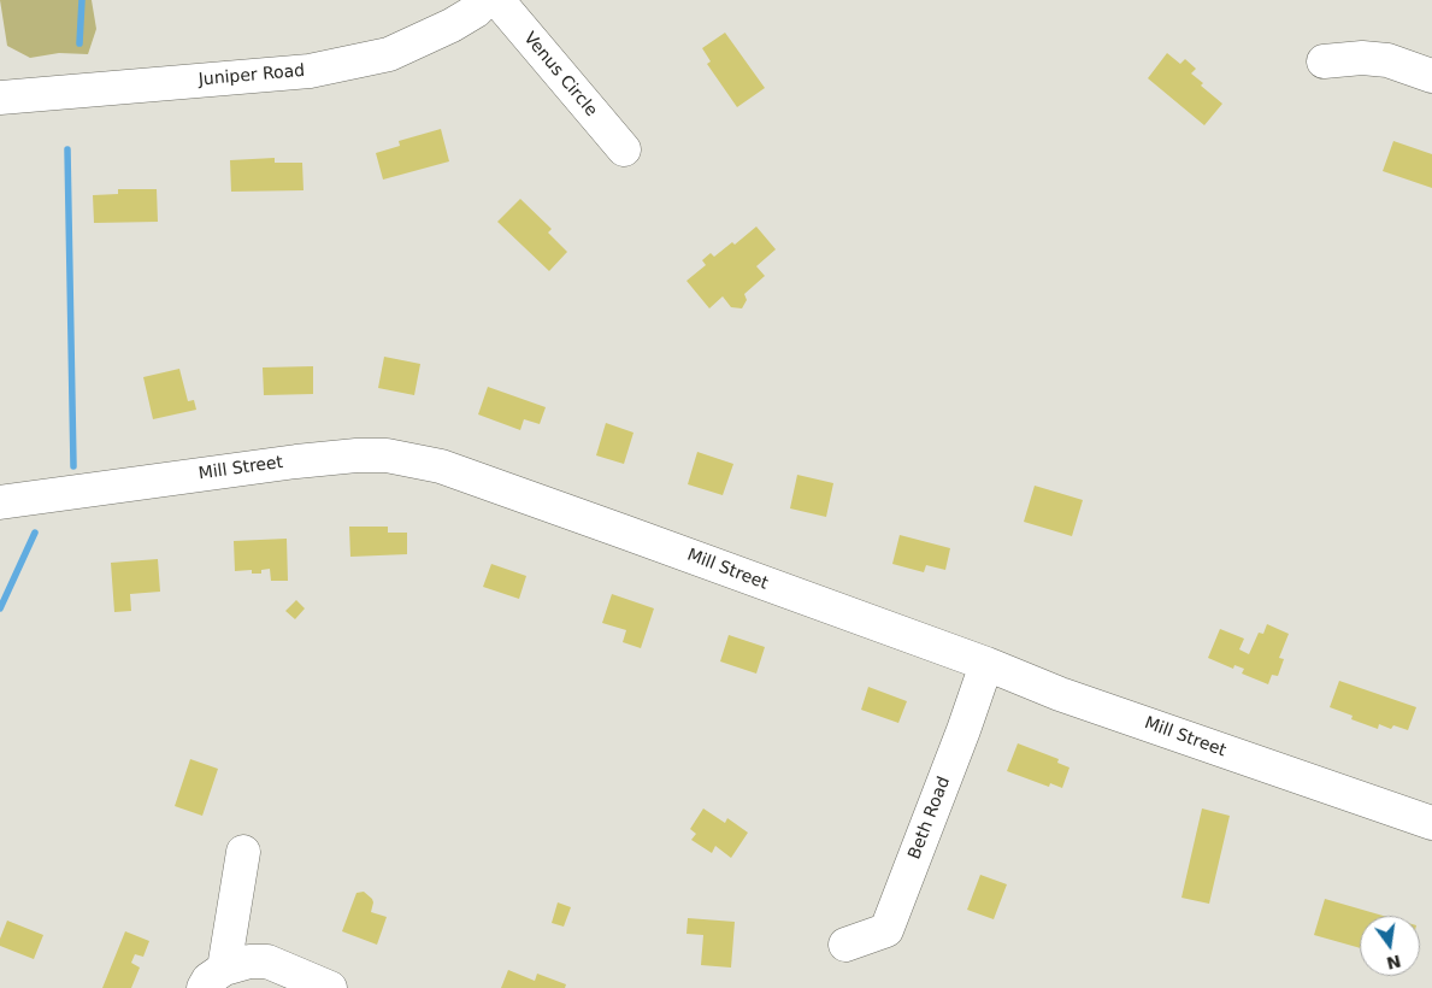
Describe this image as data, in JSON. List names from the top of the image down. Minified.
{"streets":{"street":["Venus Circle","Juniper Road","Mill Street","Beth Road"]},"crossings":[["Mill Street","Beth Road"]],"north":"bottom"}
